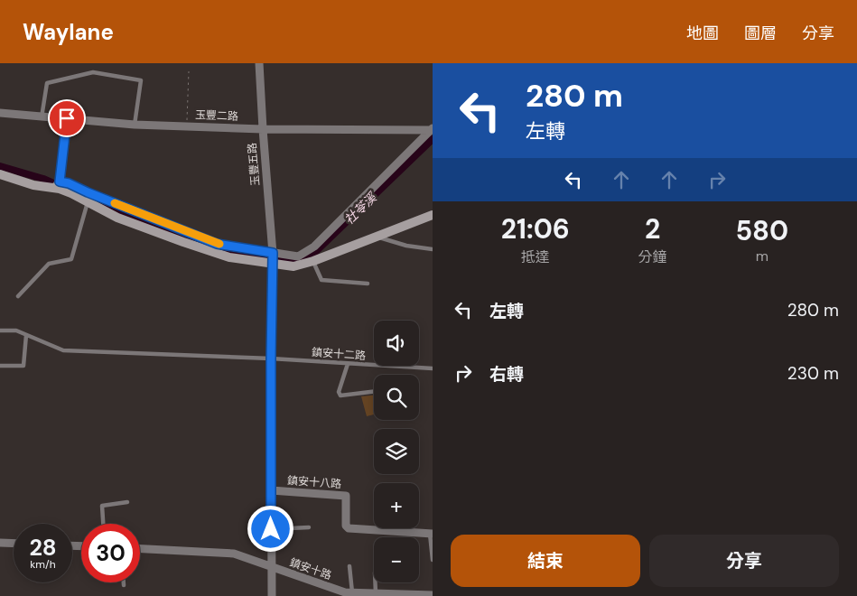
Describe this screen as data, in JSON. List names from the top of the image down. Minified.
{"streets":{"street":["玉豐二路","玉豐五路","鎮安十八路","鎮安十路"],"lane":["鎮安十二路"]},"crossings":[["玉豐二路","玉豐五路"],["玉豐五路","鎮安十二路"],["玉豐五路","鎮安十八路"],["玉豐五路","鎮安十路"]],"water":["社苓溪"],"page":{"header":"Waylane","nav":["地圖","圖層","分享"],"turn":["280 m","左轉"],"eta":["21:06","抵達","2","分鐘","580","m"],"list":[{"name":"左轉","value":"280 m"},{"name":"右轉","value":"230 m"}],"map_buttons":["+","−"],"speed":"28 km/h","limit":"30","buttons":["結束","分享"]}}
